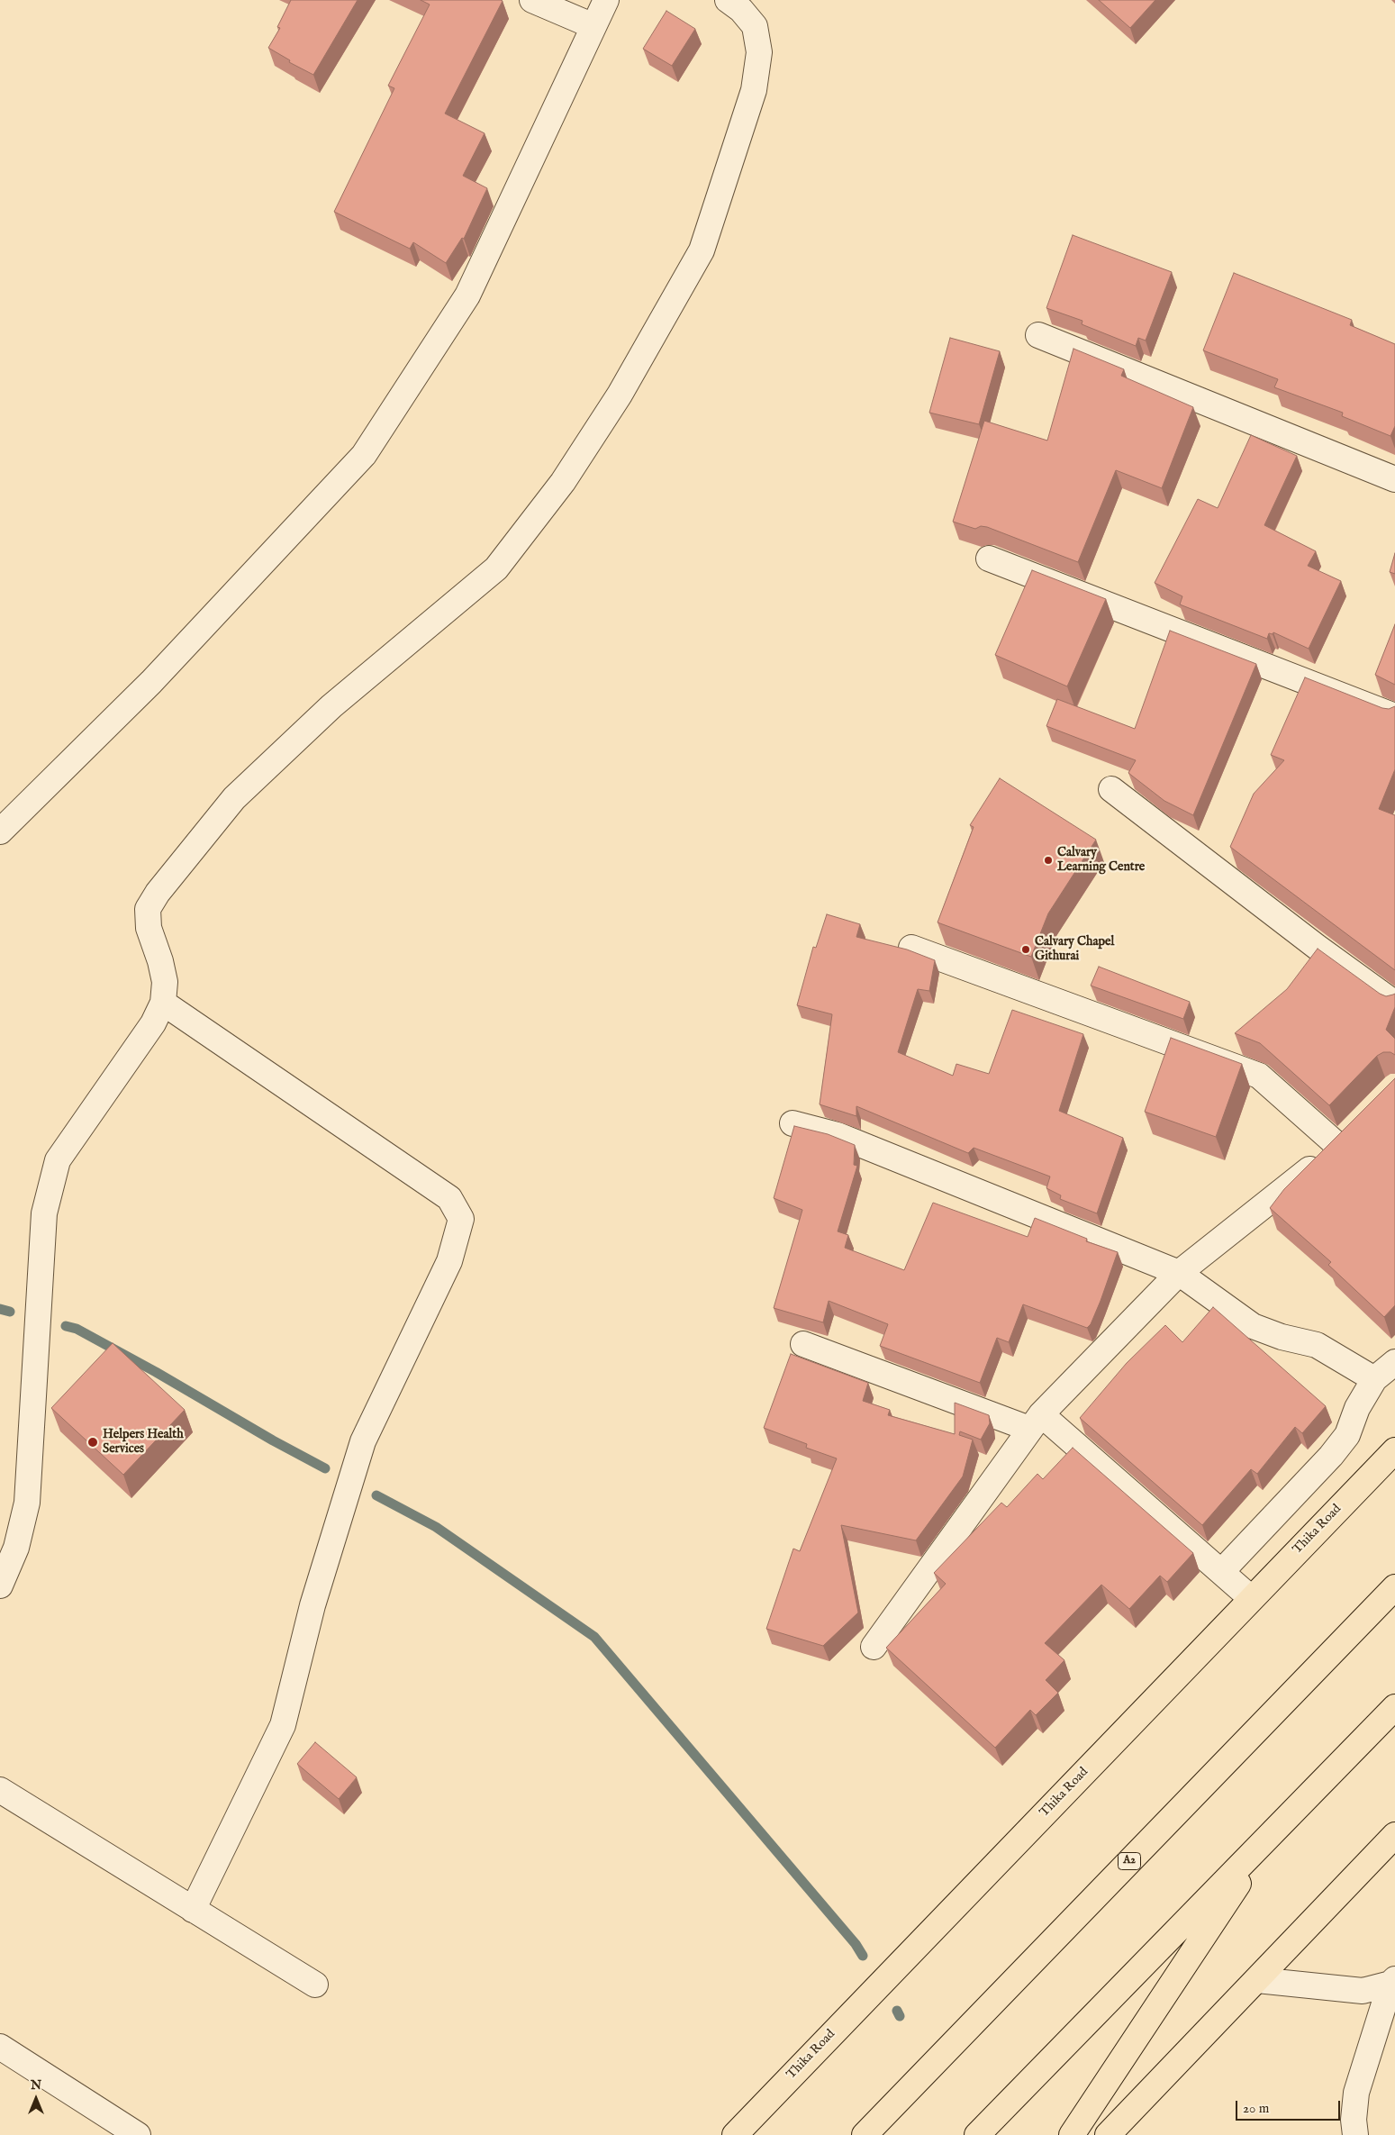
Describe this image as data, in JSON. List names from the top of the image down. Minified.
{"streets":{"main road":["Thika Road","A2"]},"places":["Calvary Learning Centre","Calvary Chapel Githurai","Helpers Health Services"],"scale_bar":"20 m","north":"top"}
